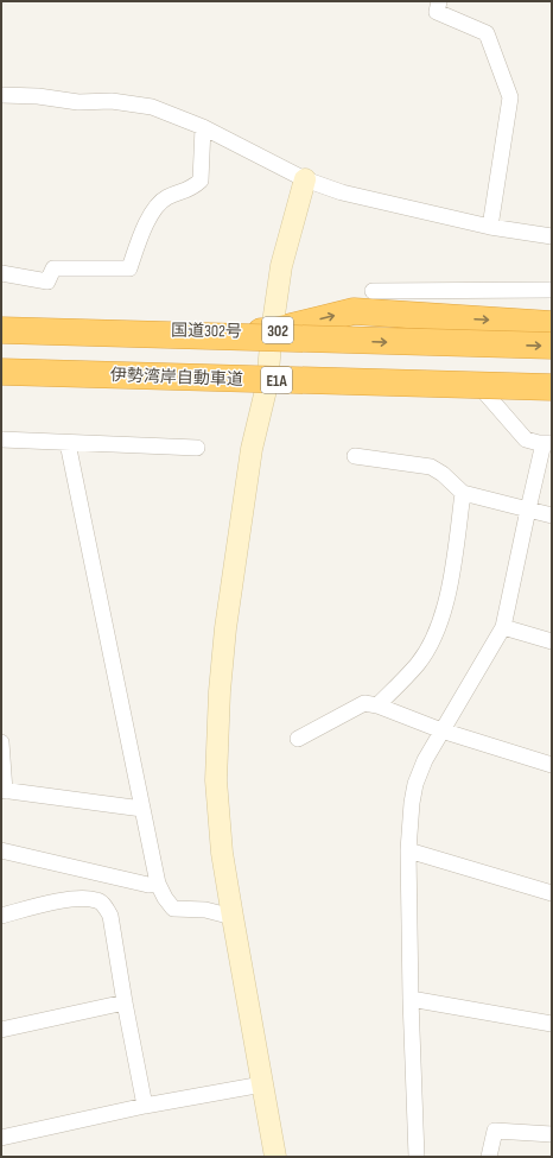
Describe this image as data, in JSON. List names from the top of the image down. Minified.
{"streets":{"highway":["国道302号","302","伊勢湾岸自動車道","E1A"]}}
